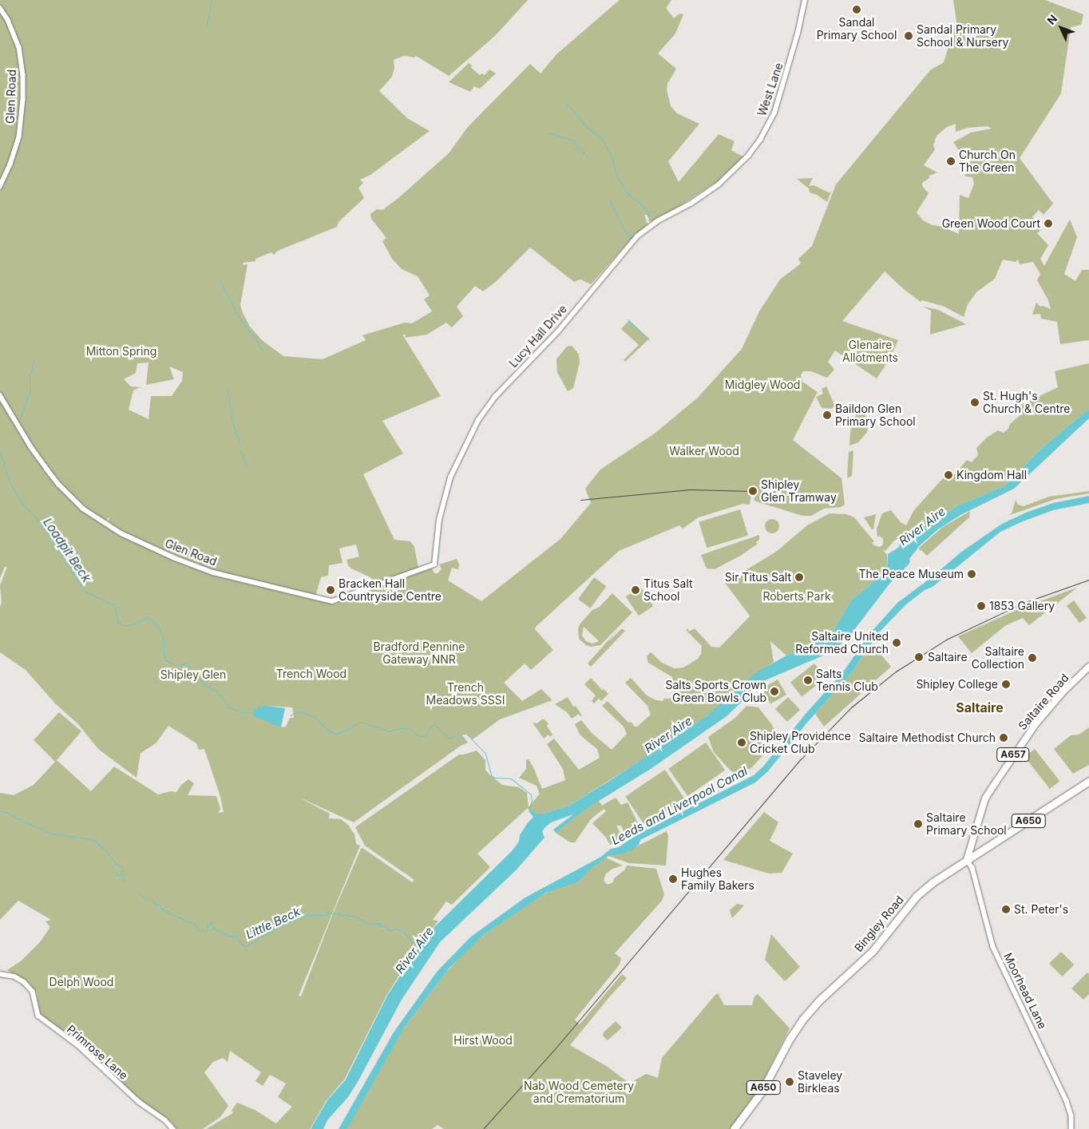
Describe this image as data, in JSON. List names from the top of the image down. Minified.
{"streets":{"highway":["A650","Bingley Road"],"main road":["Saltaire Road","A657"],"street":["West Lane","Glen Road","Lucy Hall Drive","Moorhead Lane","Primrose Lane"]},"crossings":[["West Lane","Lucy Hall Drive"],["Glen Road","Lucy Hall Drive"],["Saltaire Road","Bingley Road"],["Saltaire Road","Moorhead Lane"],["Bingley Road","Moorhead Lane"]],"districts":["Saltaire"],"water":["River Aire","Loadpit Beck","Leeds and Liverpool Canal","Little Beck"],"parks":["Glenaire Allotments","Mitton Spring","Midgley Wood","Walker Wood","Roberts Park","Bradford Pennine Gateway NNR","Trench Wood","Shipley Glen","Trench Meadows SSSI","Delph Wood","Hirst Wood","Nab Wood Cemetery and Crematorium"],"places":["Sandal Primary School","Sandal Primary School & Nursery","Church On The Green","Green Wood Court","St. Hugh's Church & Centre","Baildon Glen Primary School","Kingdom Hall","Shipley Glen Tramway","The Peace Museum","Sir Titus Salt","Bracken Hall Countryside Centre","Titus Salt School","1853 Gallery","Saltaire United Reformed Church","Saltaire","Saltaire Collection","Salts Tennis Club","Shipley College","Salts Sports Crown Green Bowls Club","Saltaire Methodist Church","Shipley Providence Cricket Club","Saltaire Primary School","Hughes Family Bakers","St. Peter's","Staveley Birkleas"],"north":"top left"}
